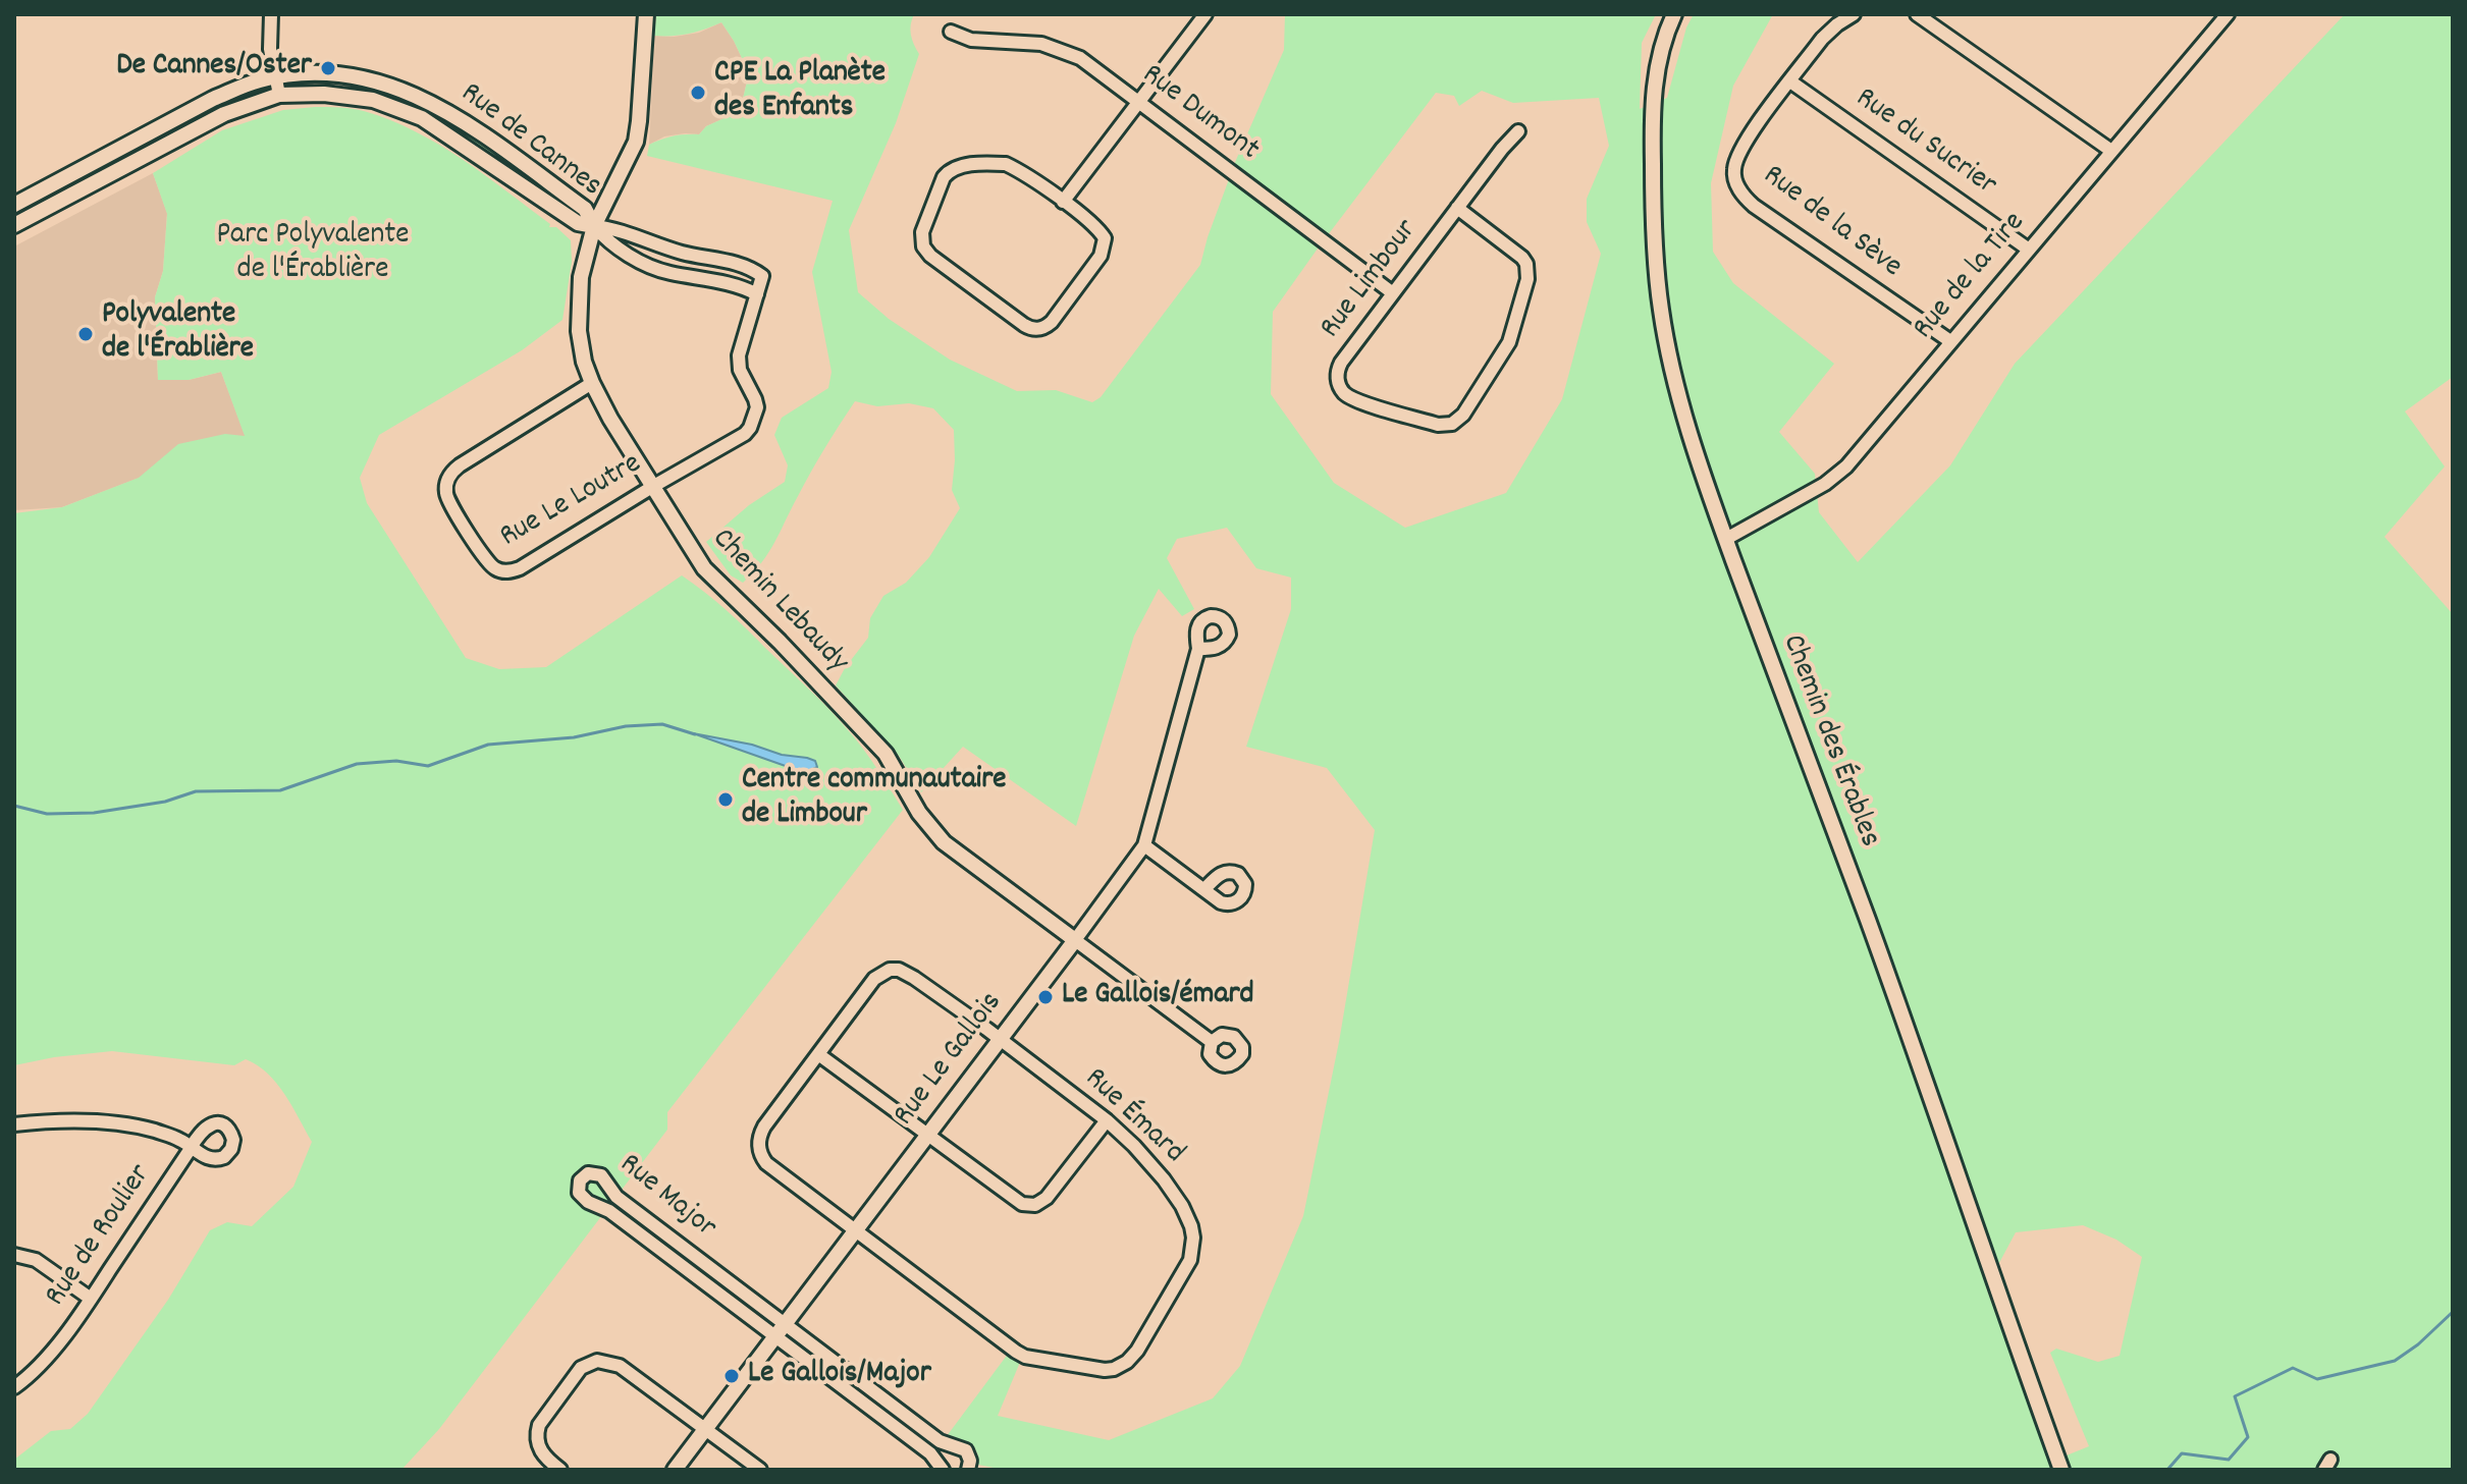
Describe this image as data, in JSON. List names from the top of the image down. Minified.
{"streets":{"street":["Rue Dumont","Rue de Cannes","Rue du Sucrier","Rue de la Sève","Rue de la Tire","Rue Limbour","Rue Le Loutre","Chemin Lebaudy","Chemin des Érables","Rue Le Gallois","Rue Émard","Rue Major","Rue de Roulier"]},"crossings":[["Rue Dumont","Rue Limbour"],["Rue de Cannes","Rue Le Loutre"],["Rue de Cannes","Chemin Lebaudy"],["Rue du Sucrier","Rue de la Sève"],["Rue du Sucrier","Rue de la Tire"],["Rue de la Sève","Rue de la Tire"],["Rue de la Tire","Chemin des Érables"],["Rue Le Loutre","Chemin Lebaudy"],["Chemin Lebaudy","Rue Le Gallois"],["Rue Le Gallois","Rue Émard"],["Rue Le Gallois","Rue Major"]],"parks":["Parc Polyvalente de l'Érablière"],"places":["De Cannes/Oster","CPE La Planète des Enfants","Polyvalente de l'Érablière","Centre communautaire de Limbour","Le Gallois/émard","Le Gallois/Major"]}
